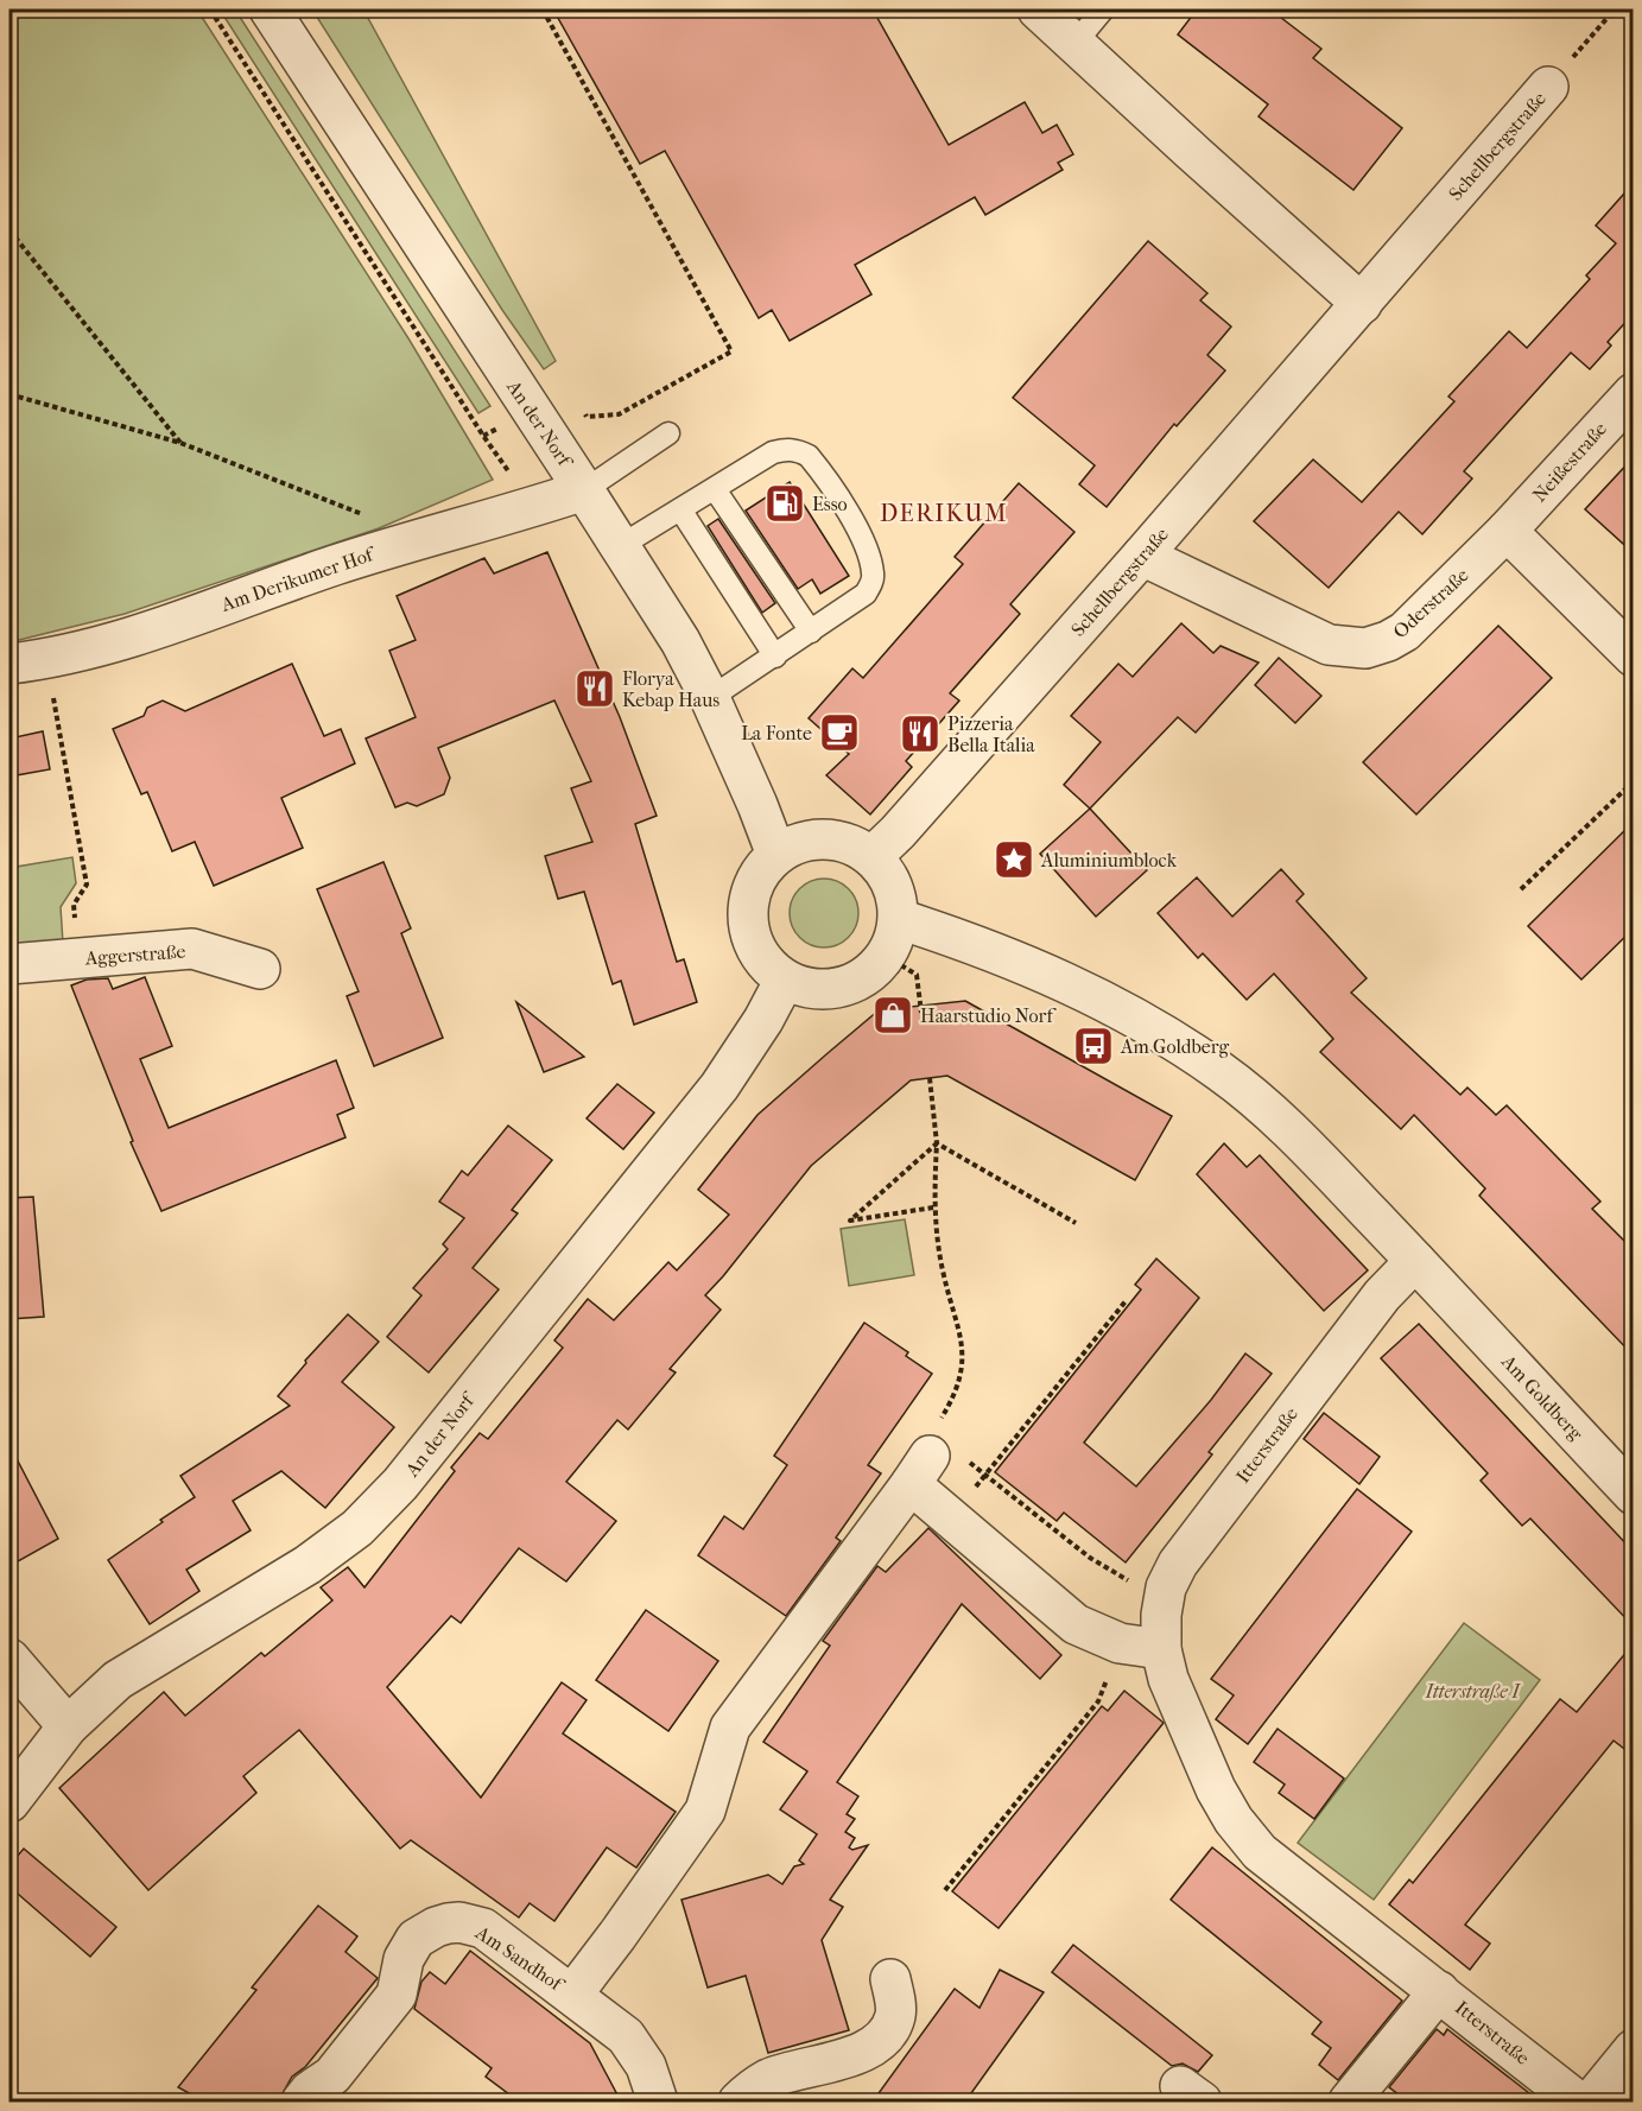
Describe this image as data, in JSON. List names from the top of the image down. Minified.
{"streets":{"street":["Schellbergstraße","An der Norf","Neißestraße","Am Derikumer Hof","Oderstraße","Aggerstraße","Am Goldberg","Itterstraße","Am Sandhof"]},"crossings":[["Schellbergstraße","An der Norf"],["Schellbergstraße","Oderstraße"],["Schellbergstraße","Am Goldberg"],["An der Norf","Am Derikumer Hof"],["An der Norf","Am Goldberg"],["Neißestraße","Oderstraße"],["Am Goldberg","Itterstraße"]],"districts":["DERIKUM"],"parks":["Itterstraße I"],"places":{"fuel station":["Esso"],"restaurant":["Florya Kebap Haus","Pizzeria Bella Italia"],"cafe":["La Fonte"],"place":["Aluminiumblock"],"shop":["Haarstudio Norf"],"bus stop":["Am Goldberg"]}}
